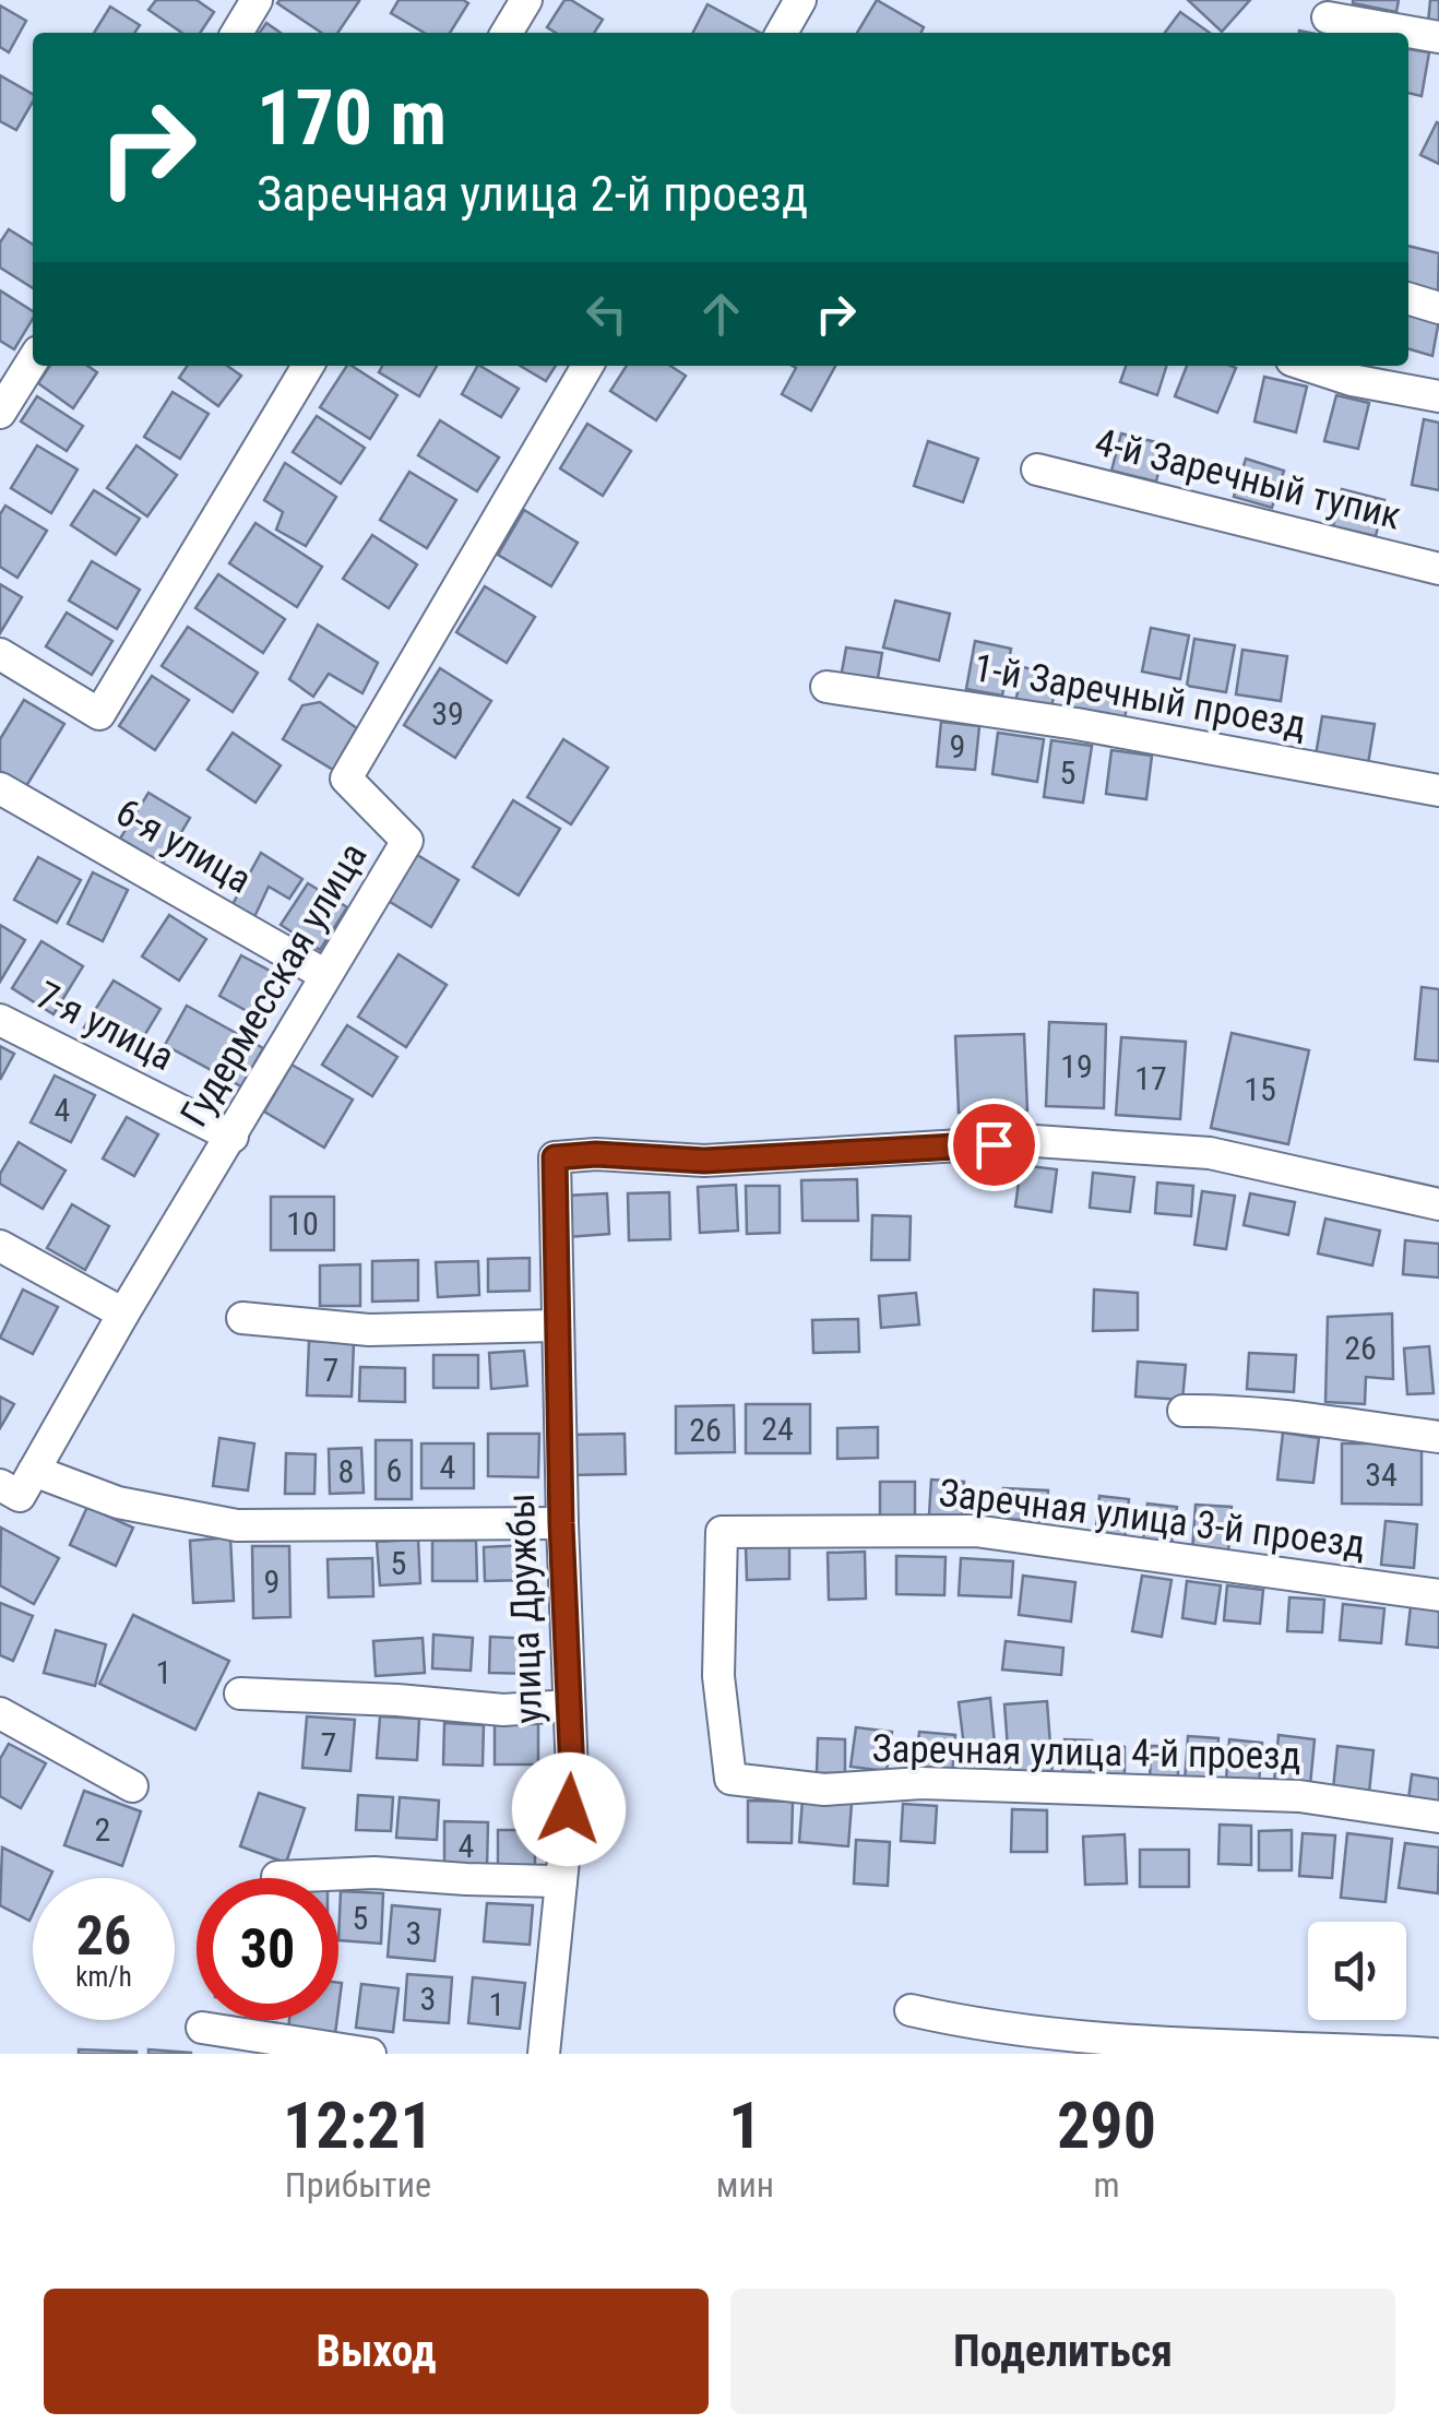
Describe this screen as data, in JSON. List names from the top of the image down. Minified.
{"streets":{"street":["4-й Заречный тупик","1-й Заречный проезд","6-я улица","Гудермесская улица","7-я улица","Заречная улица 3-й проезд","улица Дружбы","Заречная улица 4-й проезд"]},"crossings":[["6-я улица","Гудермесская улица"],["Гудермесская улица","7-я улица"],["Заречная улица 3-й проезд","Заречная улица 4-й проезд"]],"house_numbers":["39","9","5","19","17","15","4","10","26","7","24","26","4","6","8","34","5","9","1","7","2","4","5","3","3","1"],"page":{"turn":["170 m","Заречная улица 2-й проезд"],"speed":"26 km/h","limit":"30","eta":["12:21","Прибытие","1","мин","290","m"],"buttons":["Выход","Поделиться"]}}
